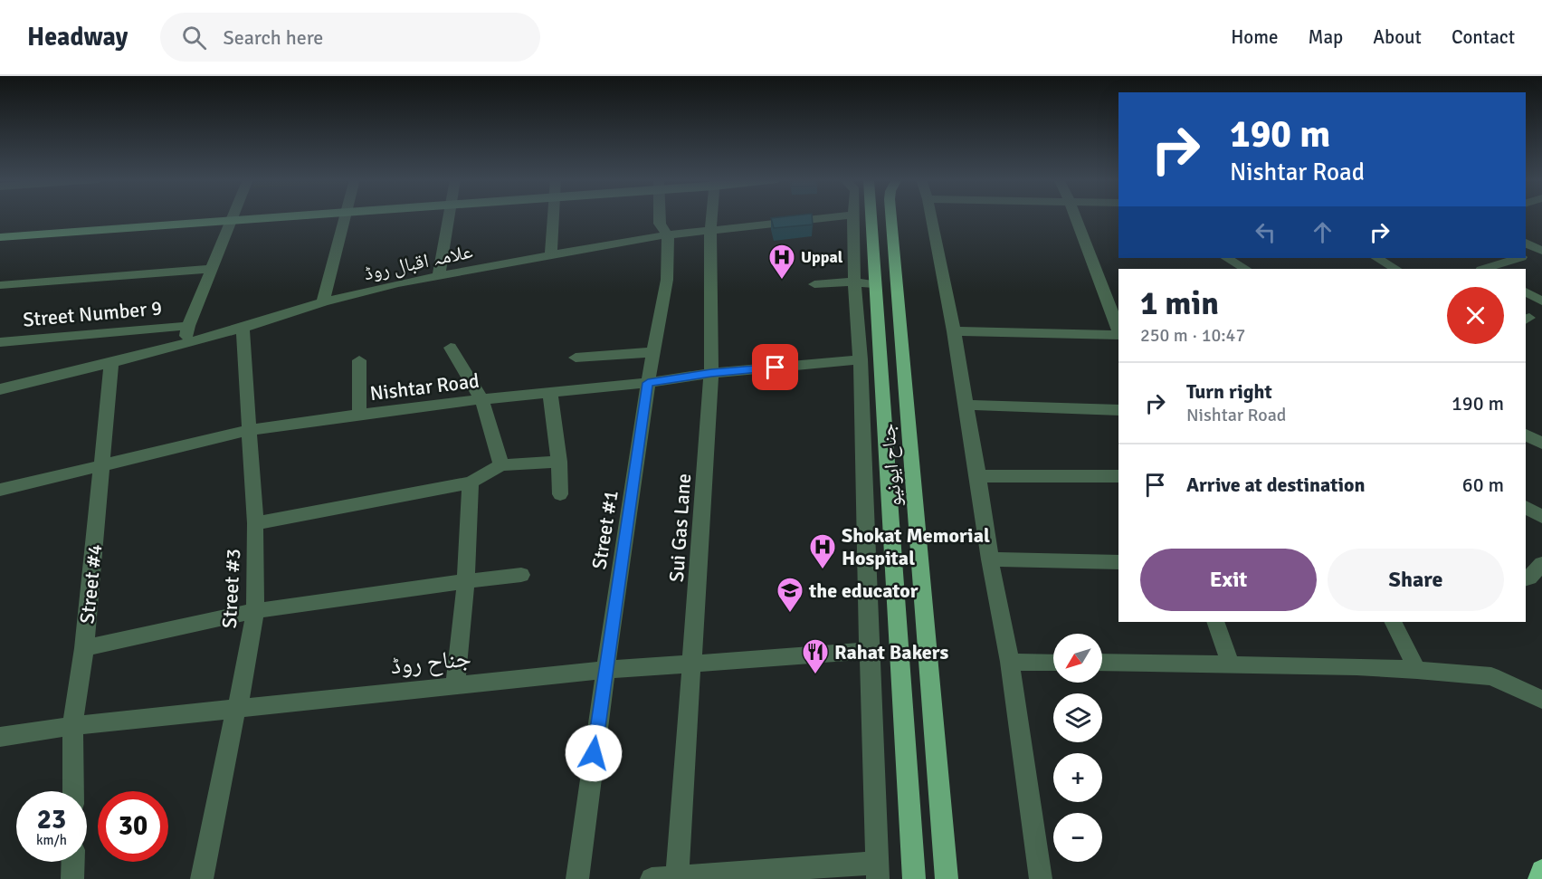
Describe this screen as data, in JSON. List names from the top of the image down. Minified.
{"streets":{"main road":["جناح ایونیو"],"street":["علامہ اقبال روڈ","Street Number 9","Nishtar Road","Sui Gas Lane","Street #1","Street #4","Street #3","جناح روڈ"]},"crossings":[["علامہ اقبال روڈ","Sui Gas Lane"],["علامہ اقبال روڈ","Street #1"],["علامہ اقبال روڈ","Street #4"],["علامہ اقبال روڈ","Street #3"],["Nishtar Road","Sui Gas Lane"],["Nishtar Road","Street #1"],["Nishtar Road","Street #4"],["Nishtar Road","Street #3"],["Sui Gas Lane","جناح روڈ"],["Street #1","جناح روڈ"],["Street #4","جناح روڈ"],["Street #3","جناح روڈ"]],"places":{"hospital":["Uppal","Shokat Memorial Hospital"],"school or university":["the educator"],"restaurant":["Rahat Bakers"]},"north":"bottom left","page":{"header":"Headway","search":"Search here","nav":["Home","Map","About","Contact"],"turn":["190 m","Nishtar Road"],"heading":["1 min","250 m · 10:47"],"list":[{"name":"Turn right","note":"Nishtar Road","value":"190 m"},{"name":"Arrive at destination","value":"60 m"}],"buttons":["Exit","Share"],"map_buttons":["+","−"],"speed":"23 km/h","limit":"30"}}
